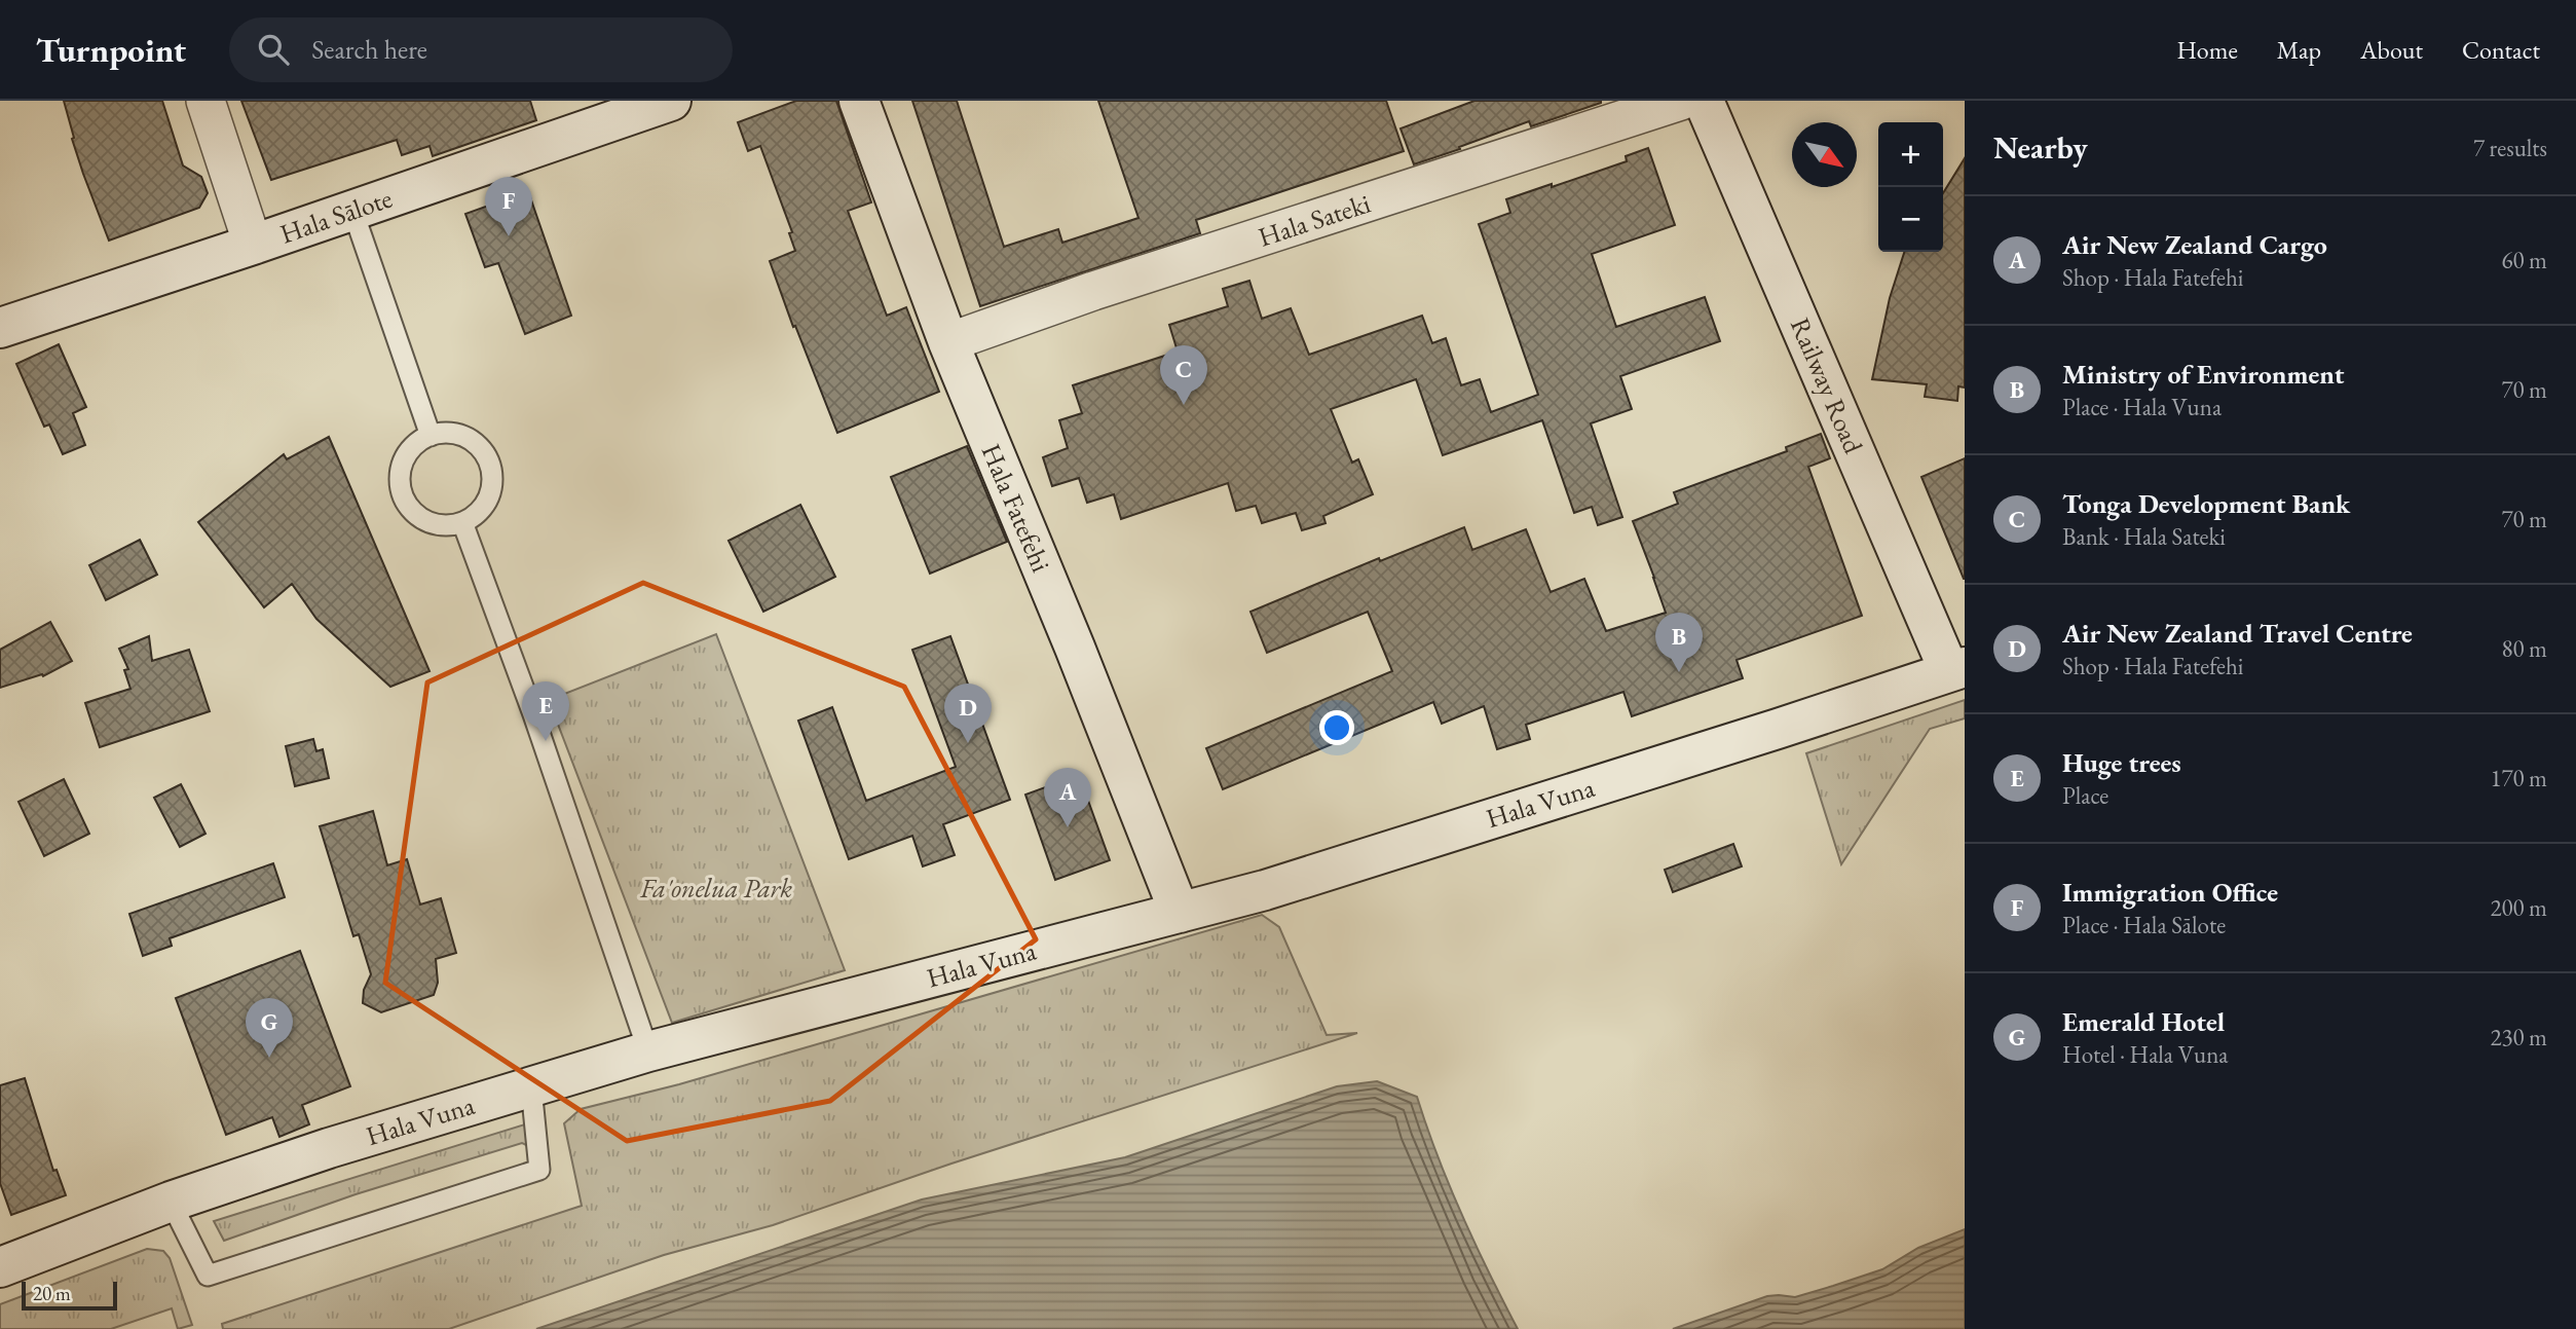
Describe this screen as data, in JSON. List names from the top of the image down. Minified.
{"streets":{"main road":["Hala Sālote","Railway Road","Hala Fatefehi","Hala Vuna"],"street":["Hala Sateki"]},"crossings":[["Hala Sateki","Hala Fatefehi"],["Railway Road","Hala Vuna"],["Hala Fatefehi","Hala Vuna"]],"parks":["Fa'onelua Park"],"scale_bar":"20 m","north":"bottom right","page":{"header":"Turnpoint","search":"Search here","nav":["Home","Map","About","Contact"],"heading":["Nearby","7 results"],"map_buttons":["+","−"],"pins":["F","C","B","E","D","A","G"],"list":[{"mark":"A","name":"Air New Zealand Cargo","note":"Shop · Hala Fatefehi","value":"60 m"},{"mark":"B","name":"Ministry of Environment","note":"Place · Hala Vuna","value":"70 m"},{"mark":"C","name":"Tonga Development Bank","note":"Bank · Hala Sateki","value":"70 m"},{"mark":"D","name":"Air New Zealand Travel Centre","note":"Shop · Hala Fatefehi","value":"80 m"},{"mark":"E","name":"Huge trees","note":"Place","value":"170 m"},{"mark":"F","name":"Immigration Office","note":"Place · Hala Sālote","value":"200 m"},{"mark":"G","name":"Emerald Hotel","note":"Hotel · Hala Vuna","value":"230 m"}],"scale":"20 m"}}
